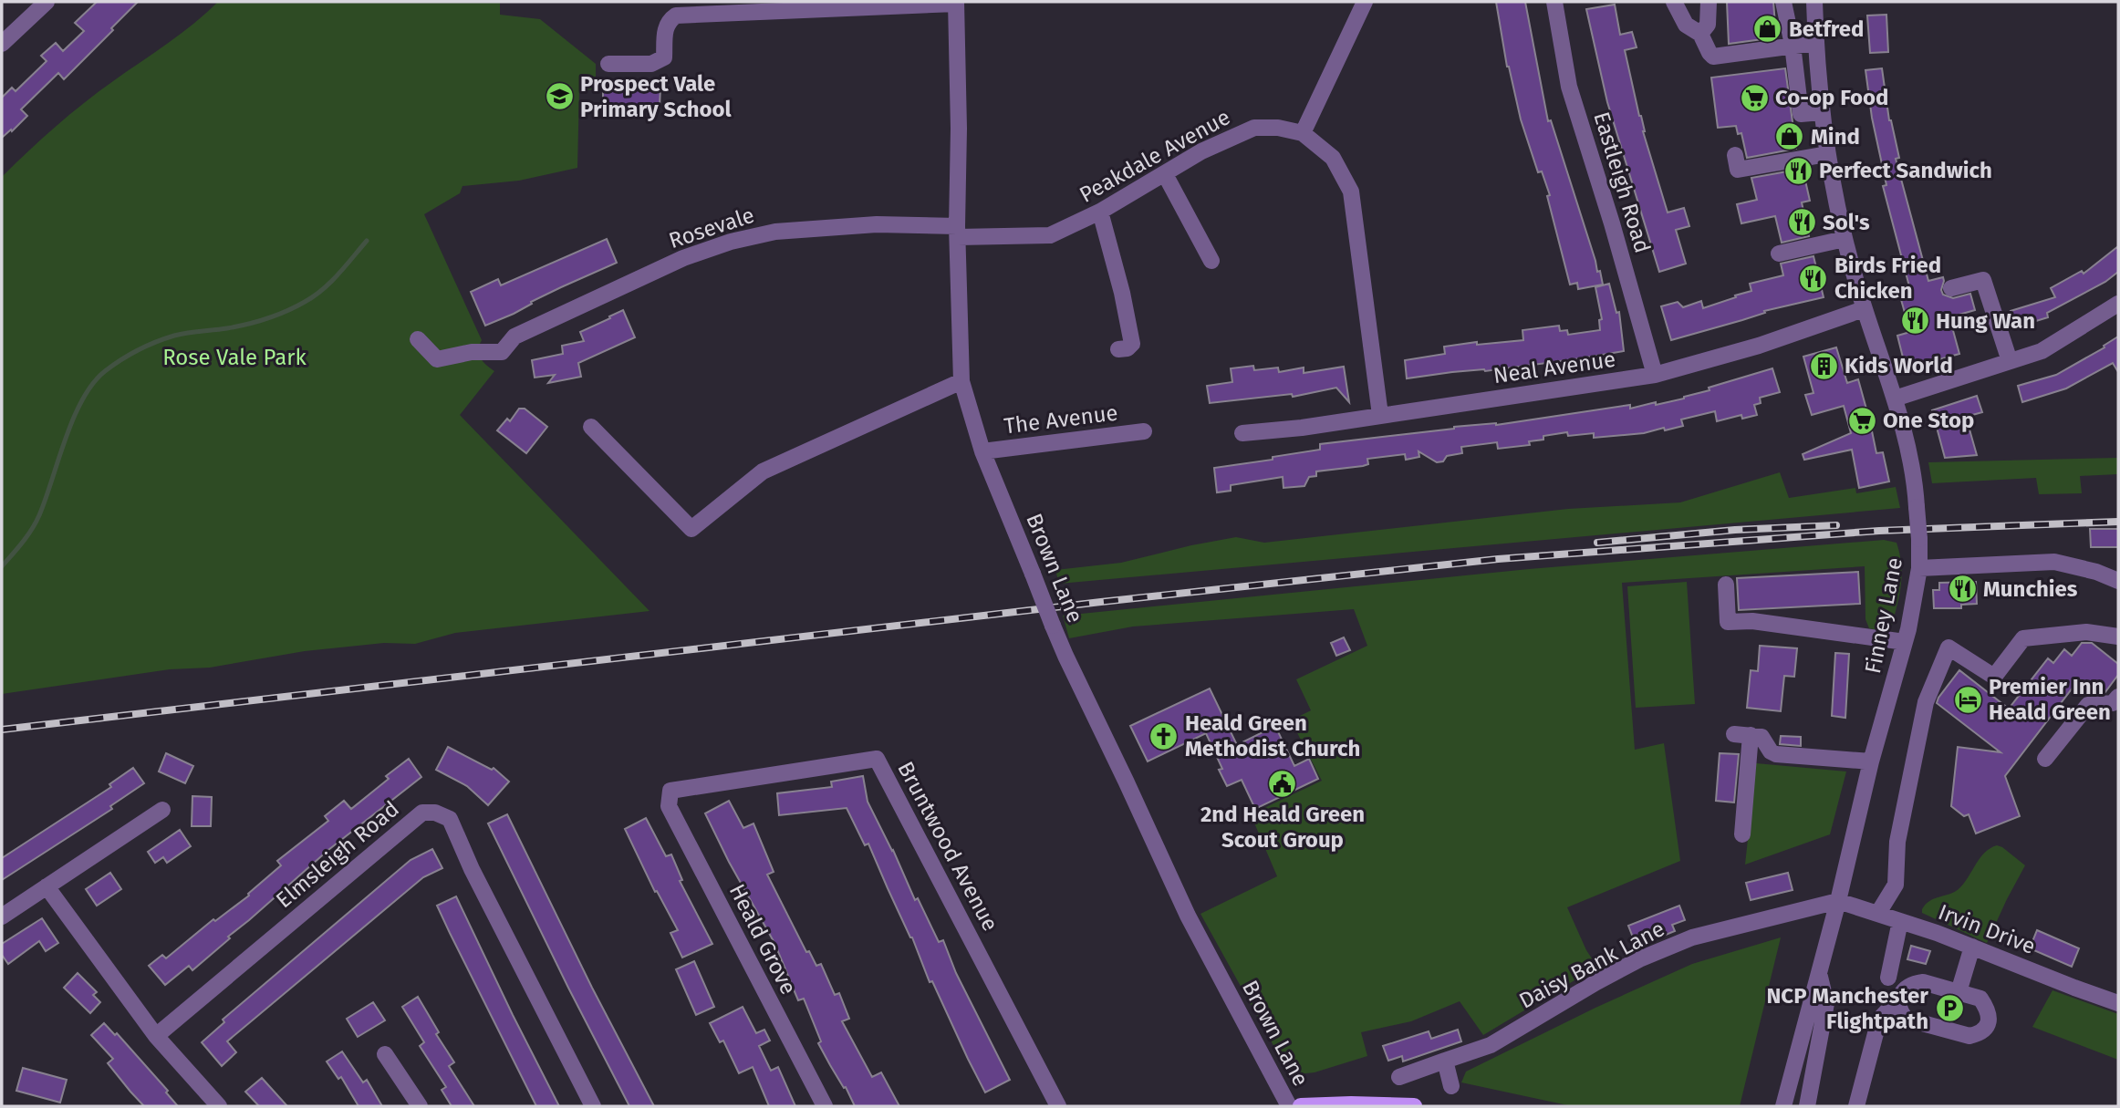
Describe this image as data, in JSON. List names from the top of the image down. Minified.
{"streets":{"street":["Peakdale Avenue","Eastleigh Road","Rosevale","Neal Avenue","The Avenue","Brown Lane","Finney Lane","Bruntwood Avenue","Elmsleigh Road","Irvin Drive","Heald Grove","Daisy Bank Lane"]},"crossings":[["Peakdale Avenue","Rosevale"],["Peakdale Avenue","Neal Avenue"],["Peakdale Avenue","Brown Lane"],["Eastleigh Road","Neal Avenue"],["Rosevale","Brown Lane"],["Neal Avenue","Finney Lane"],["The Avenue","Brown Lane"],["Finney Lane","Irvin Drive"],["Finney Lane","Daisy Bank Lane"],["Bruntwood Avenue","Heald Grove"],["Irvin Drive","Daisy Bank Lane"]],"parks":["Rose Vale Park"],"places":{"shop":["Betfred","Mind"],"school or university":["Prospect Vale Primary School"],"supermarket":["Co-op Food","One Stop"],"restaurant":["Perfect Sandwich","Sol's","Birds Fried Chicken","Hung Wan","Munchies"],"building":["Kids World"],"hotel":["Premier Inn Heald Green"],"church":["Heald Green Methodist Church"],"public building":["2nd Heald Green Scout Group"],"parking":["NCP Manchester Flightpath"]}}
